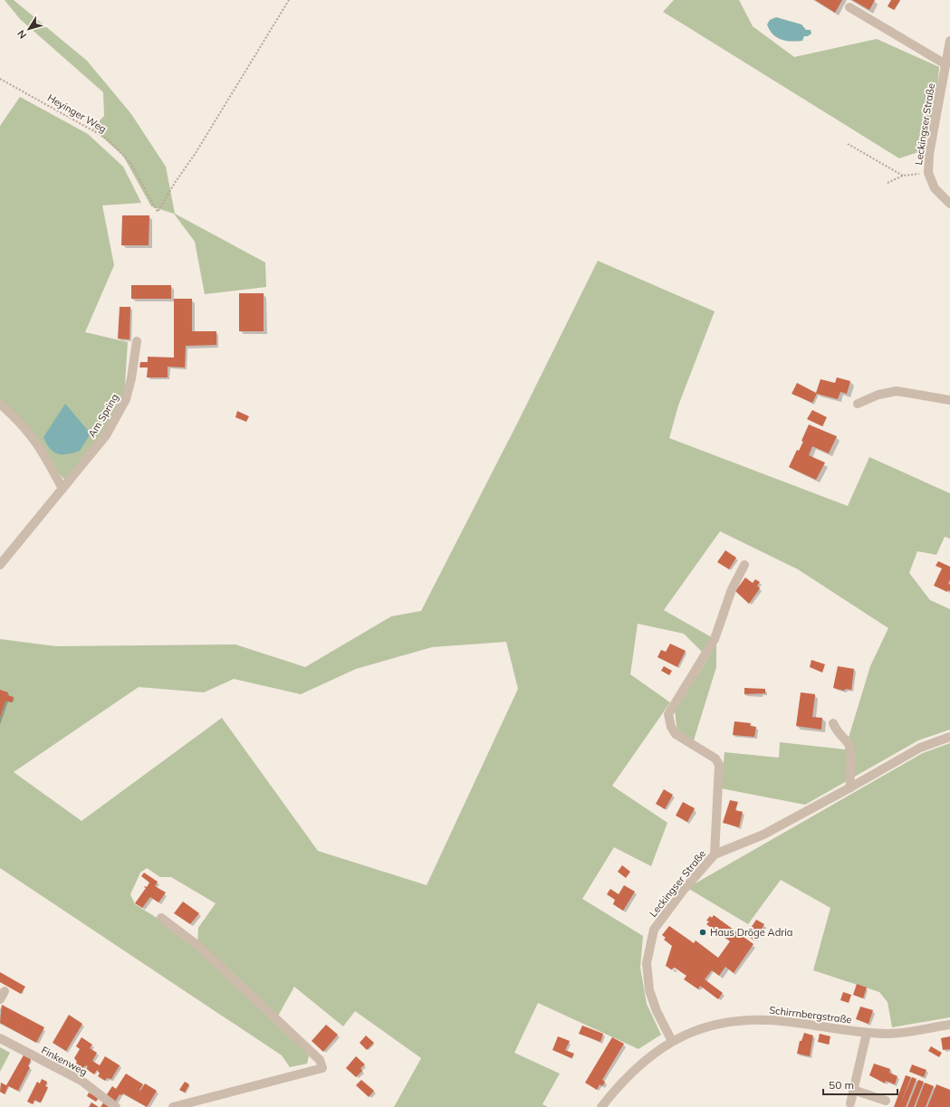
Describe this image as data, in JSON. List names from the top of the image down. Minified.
{"streets":{"street":["Leckingser Straße","Am Spring","Schirrnbergstraße","Finkenweg"],"path":["Heyinger Weg"]},"crossings":[["Leckingser Straße","Schirrnbergstraße"]],"places":["Haus Dröge Adria"],"scale_bar":"50 m","north":"bottom left"}
